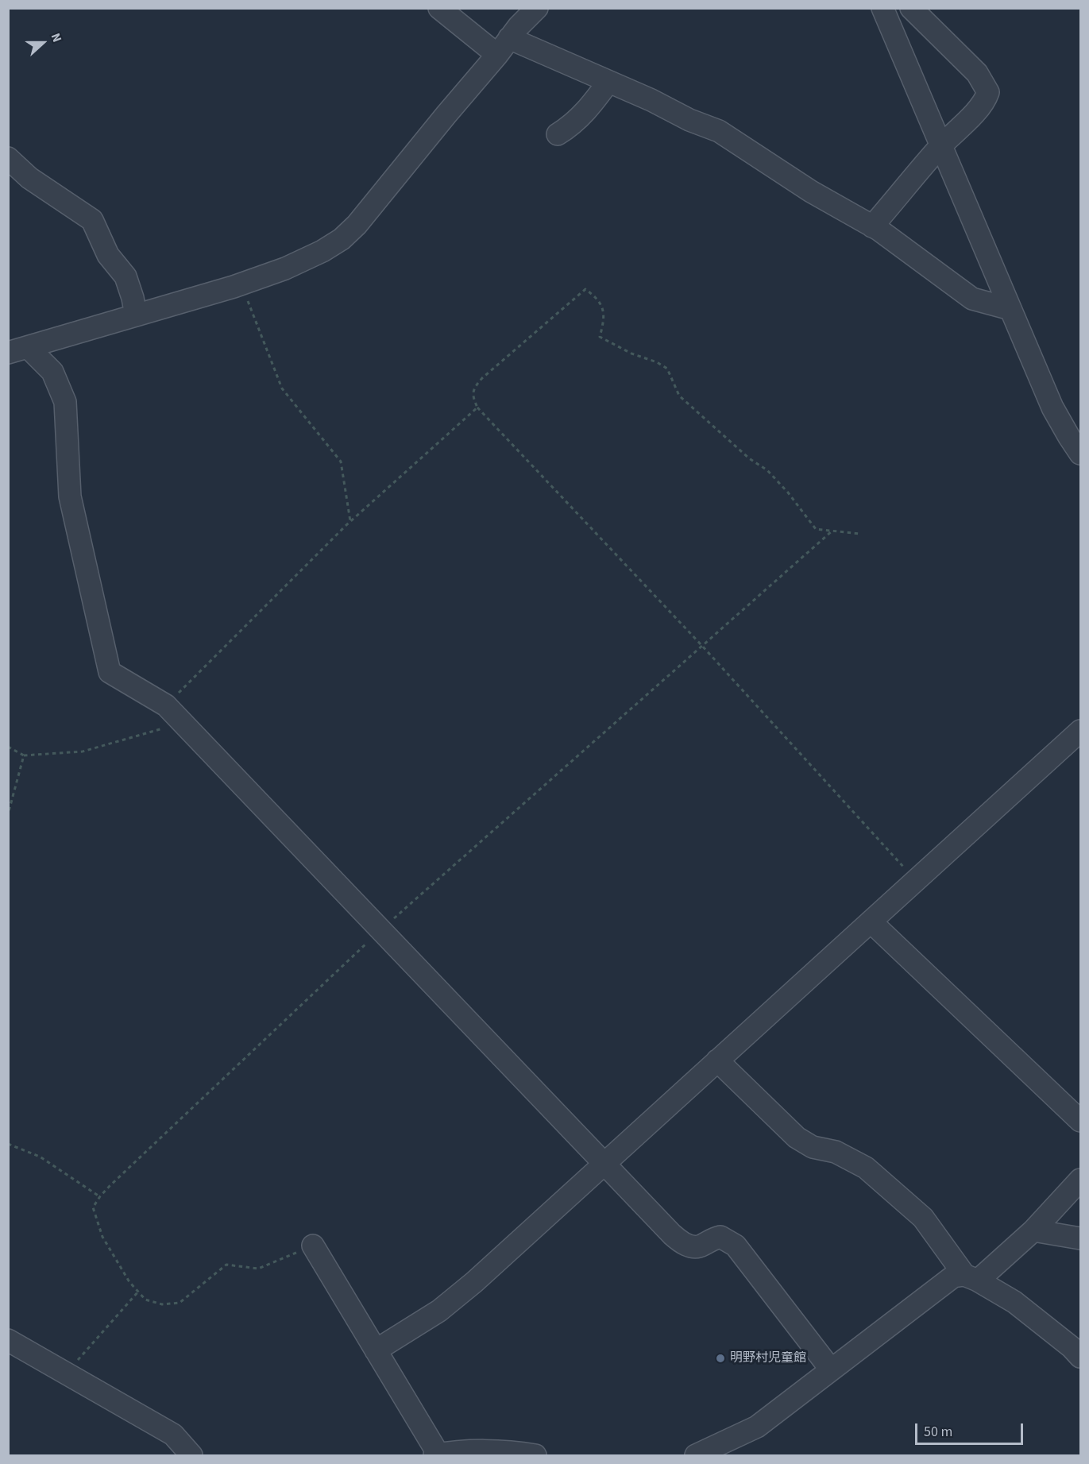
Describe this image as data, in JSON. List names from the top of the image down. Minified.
{"places":["明野村児童館"],"scale_bar":"50 m","north":"right"}
